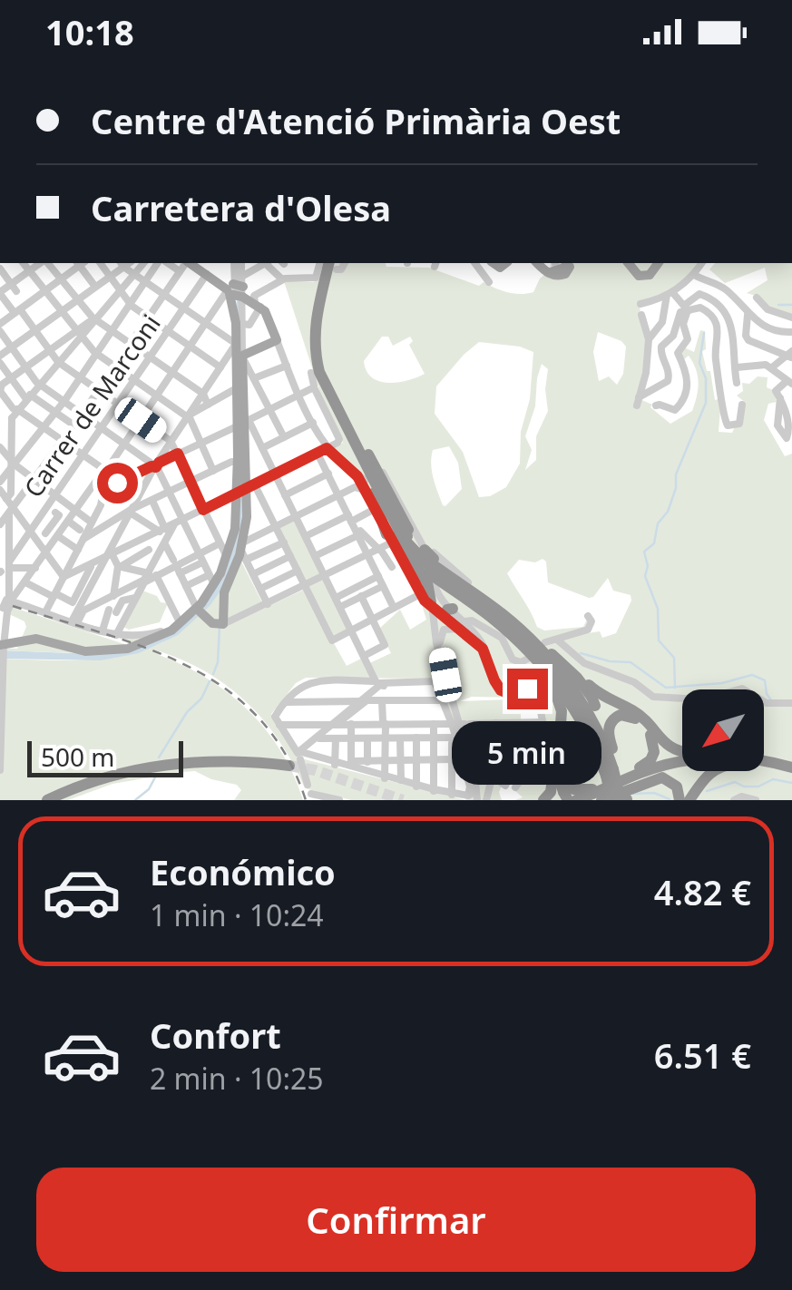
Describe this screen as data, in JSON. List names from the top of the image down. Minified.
{"streets":{"street":["Carrer de Marconi"]},"scale_bar":"500 m","north":"bottom left","page":{"status":"10:18","banner":["Centre d'Atenció Primària Oest","Carretera d'Olesa"],"bubble":"5 min","scale":"500 m","list":[{"name":"Económico","note":"1 min · 10:24","value":"4.82 €"},{"name":"Confort","note":"2 min · 10:25","value":"6.51 €"}],"buttons":"Confirmar"}}
